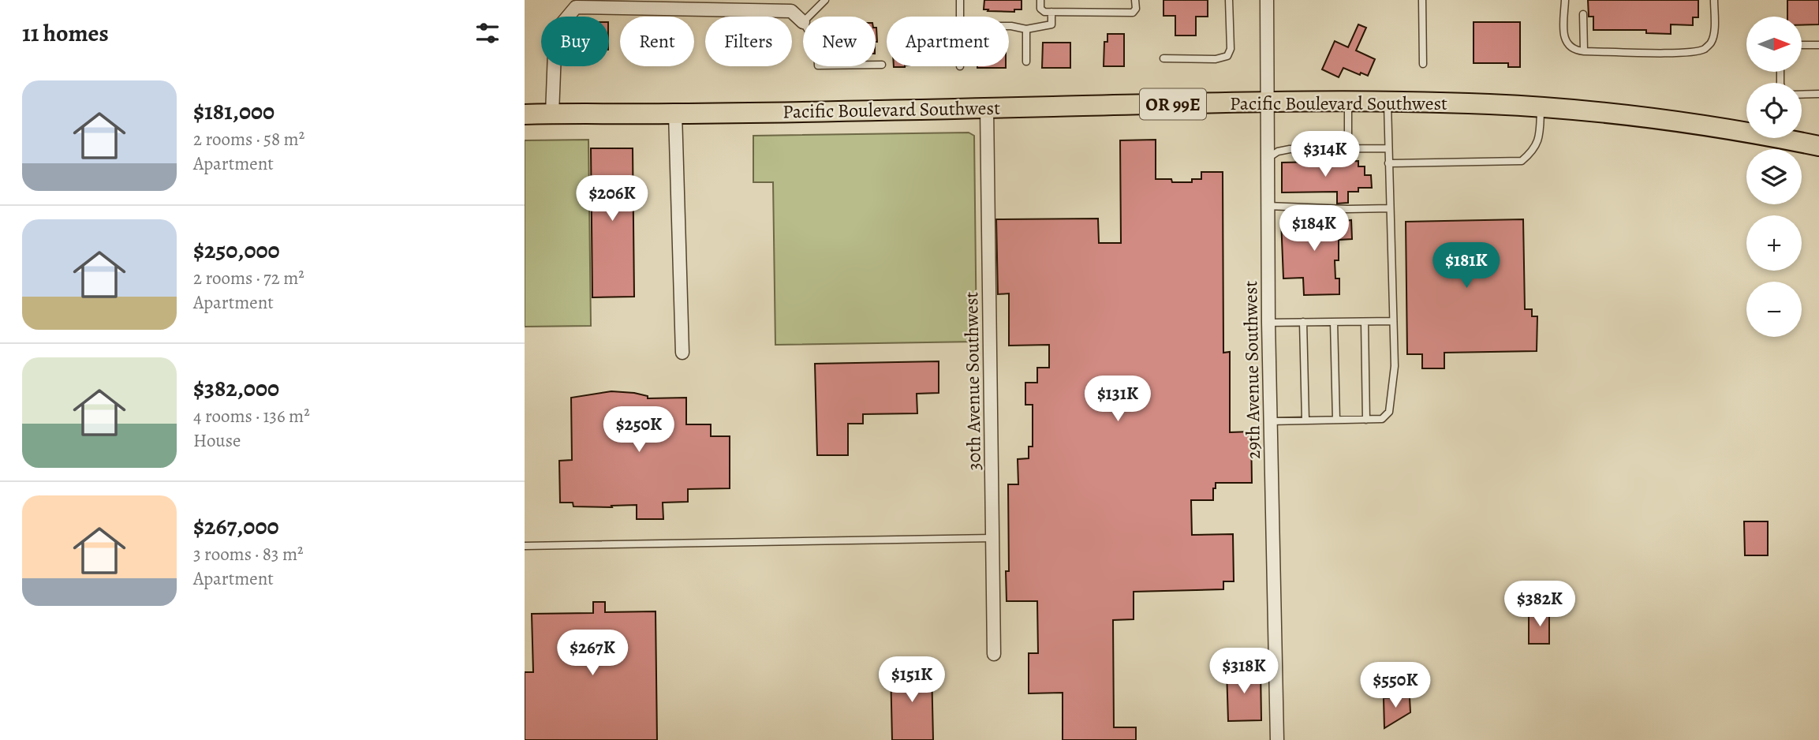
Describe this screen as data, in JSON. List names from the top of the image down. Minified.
{"streets":{"main road":["Pacific Boulevard Southwest","OR 99E"],"street":["29th Avenue Southwest","30th Avenue Southwest"]},"crossings":[["Pacific Boulevard Southwest","29th Avenue Southwest"],["Pacific Boulevard Southwest","30th Avenue Southwest"]],"north":"right","page":{"heading":"11 homes","map_buttons":["+","−"],"chip":["Buy","Rent","Filters","New","Apartment"],"list":[{"name":"$181,000","note":"2 rooms · 58 m² · Apartment"},{"name":"$250,000","note":"2 rooms · 72 m² · Apartment"},{"name":"$382,000","note":"4 rooms · 136 m² · House"},{"name":"$267,000","note":"3 rooms · 83 m² · Apartment"}],"price":["$314K","$206K","$184K","$181K","$131K","$250K","$382K","$267K","$318K","$151K","$550K"]}}
